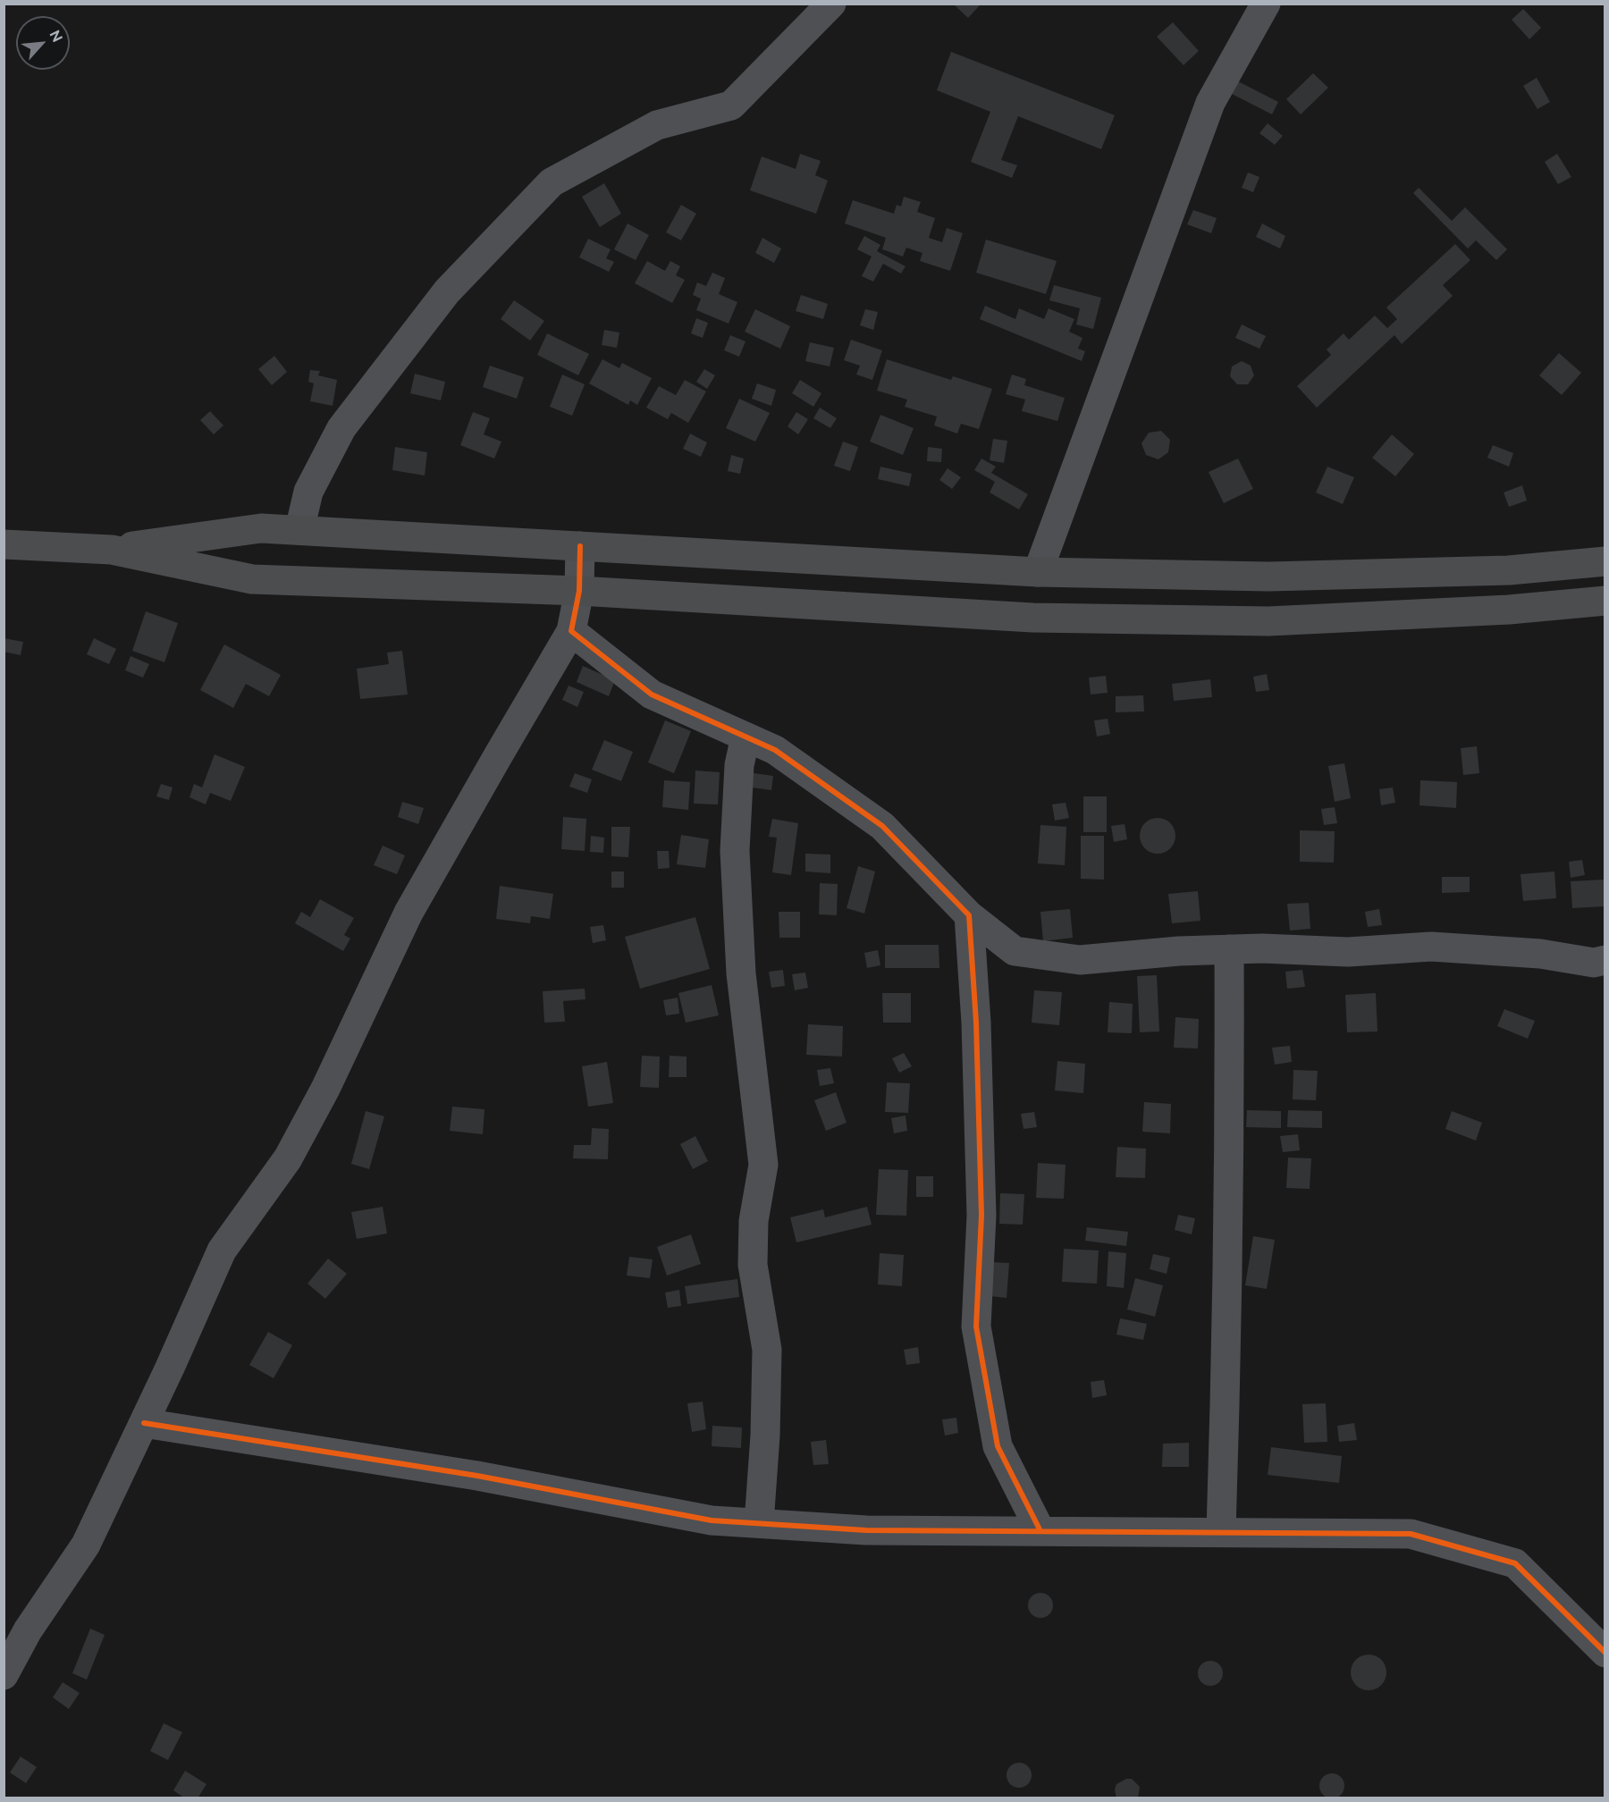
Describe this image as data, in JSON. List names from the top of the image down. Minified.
{"north":"top right"}
